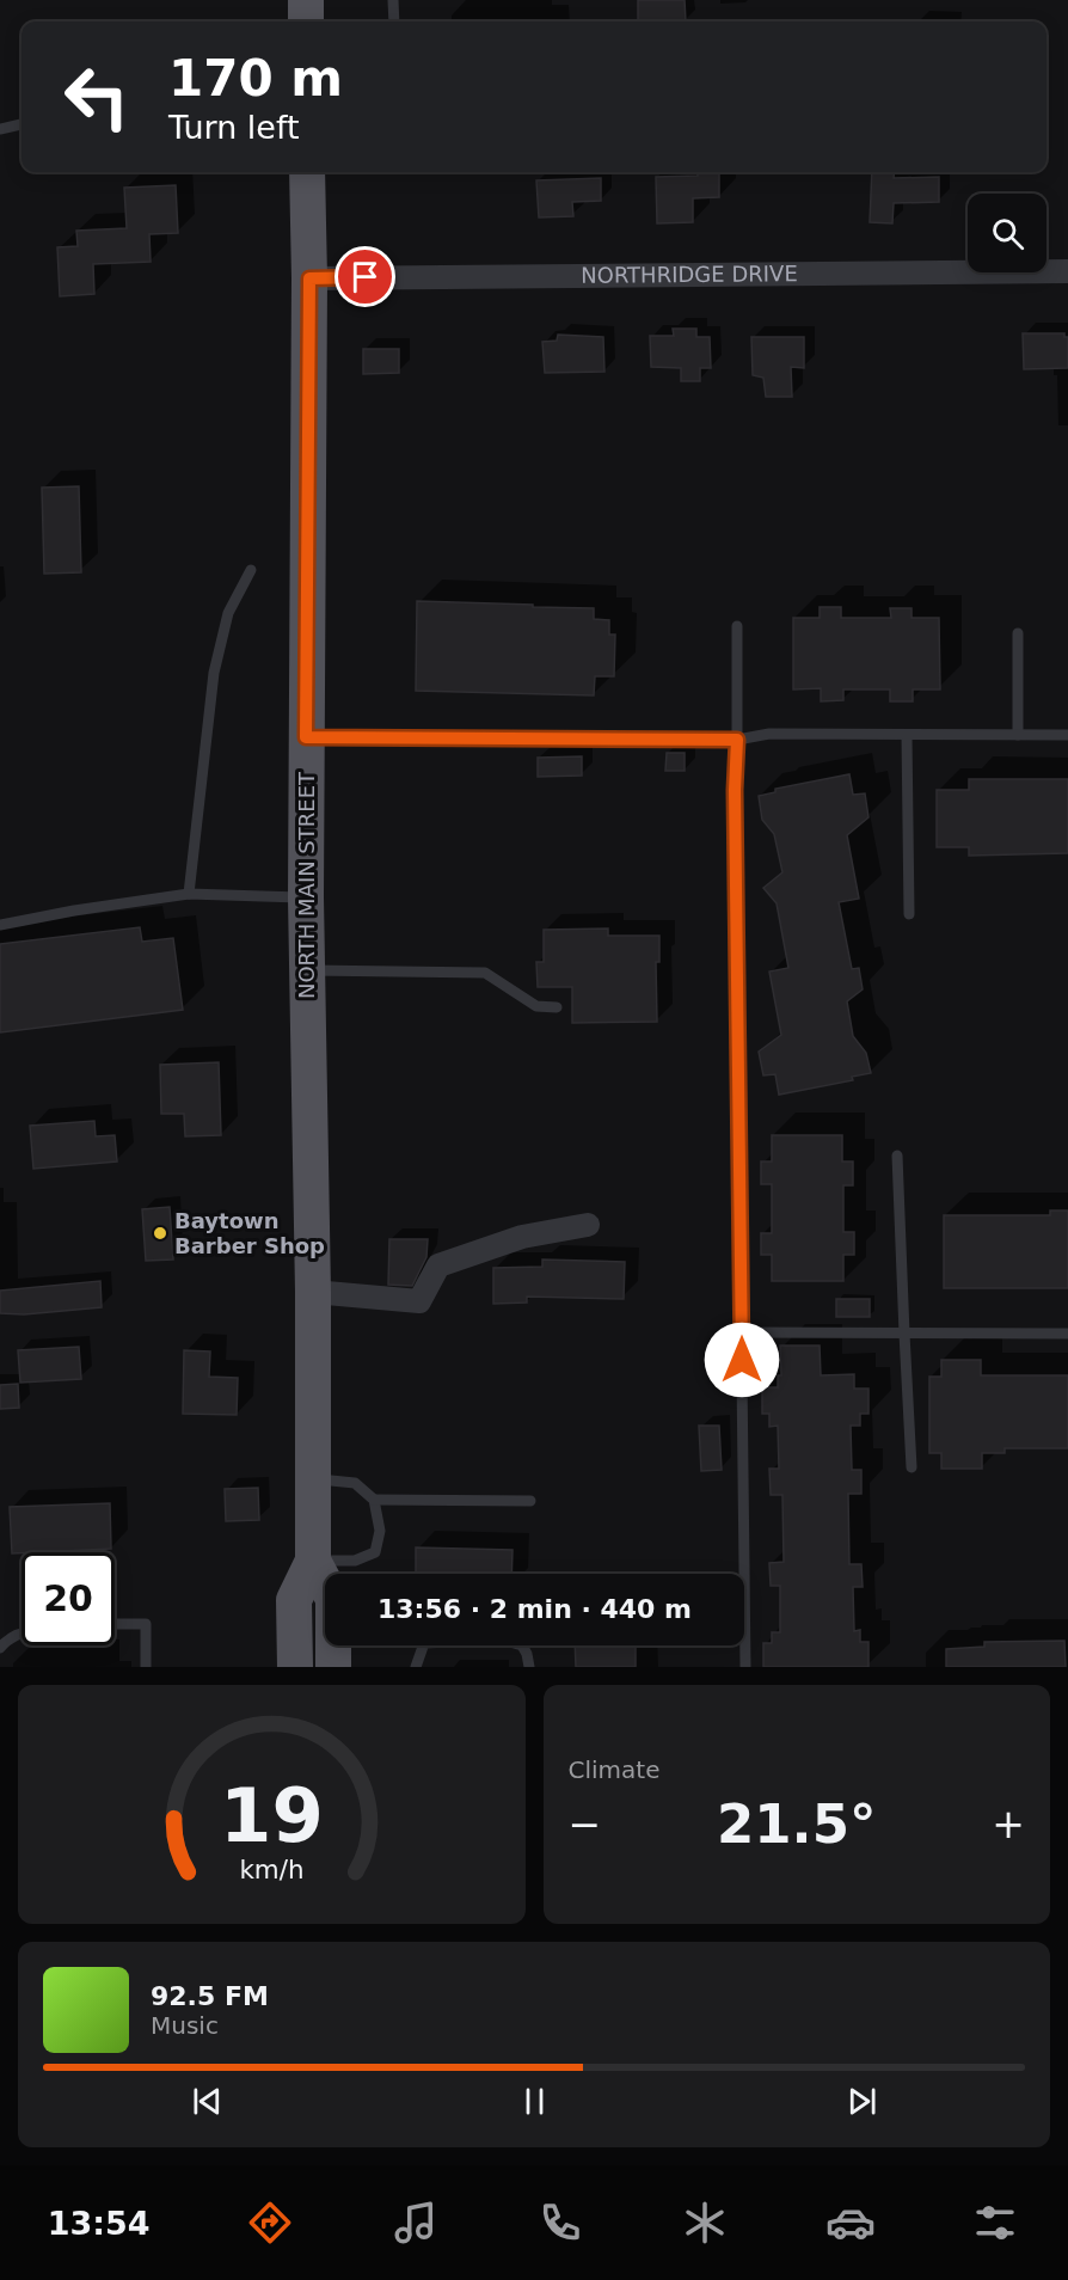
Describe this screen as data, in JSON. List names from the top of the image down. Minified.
{"streets":{"main road":["NORTH MAIN STREET"],"street":["NORTHRIDGE DRIVE"]},"crossings":[["NORTHRIDGE DRIVE","NORTH MAIN STREET"]],"places":["Baytown Barber Shop"],"page":{"turn":["170 m","Turn left"],"limit":"20","trip":"13:56 · 2 min · 440 m","tile":"Climate","heat":["−","21.5°","+"],"song":["92.5 FM","Music"],"tabs":"13:54","gauge":["19","km/h"]}}
